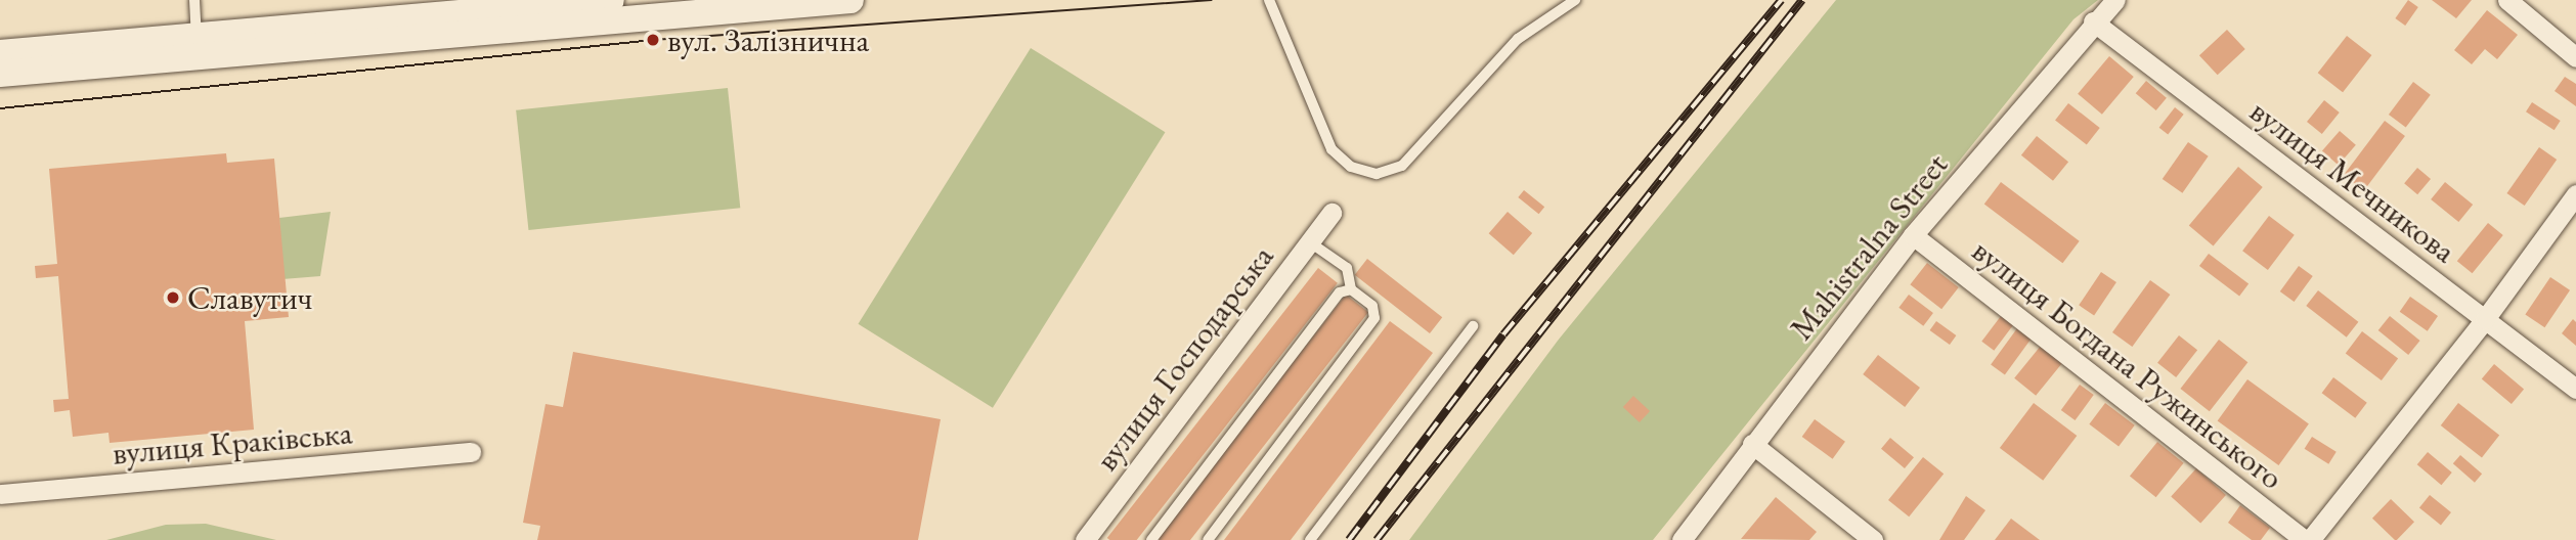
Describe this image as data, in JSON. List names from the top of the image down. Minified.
{"streets":{"street":["вулиця Мечникова","Mahistralna Street","вулиця Господарська","вулиця Богдана Ружинського","вулиця Краківська"]},"crossings":[["вулиця Мечникова","Mahistralna Street"],["Mahistralna Street","вулиця Богдана Ружинського"]],"places":["вул. Залізнична","Славутич"]}
